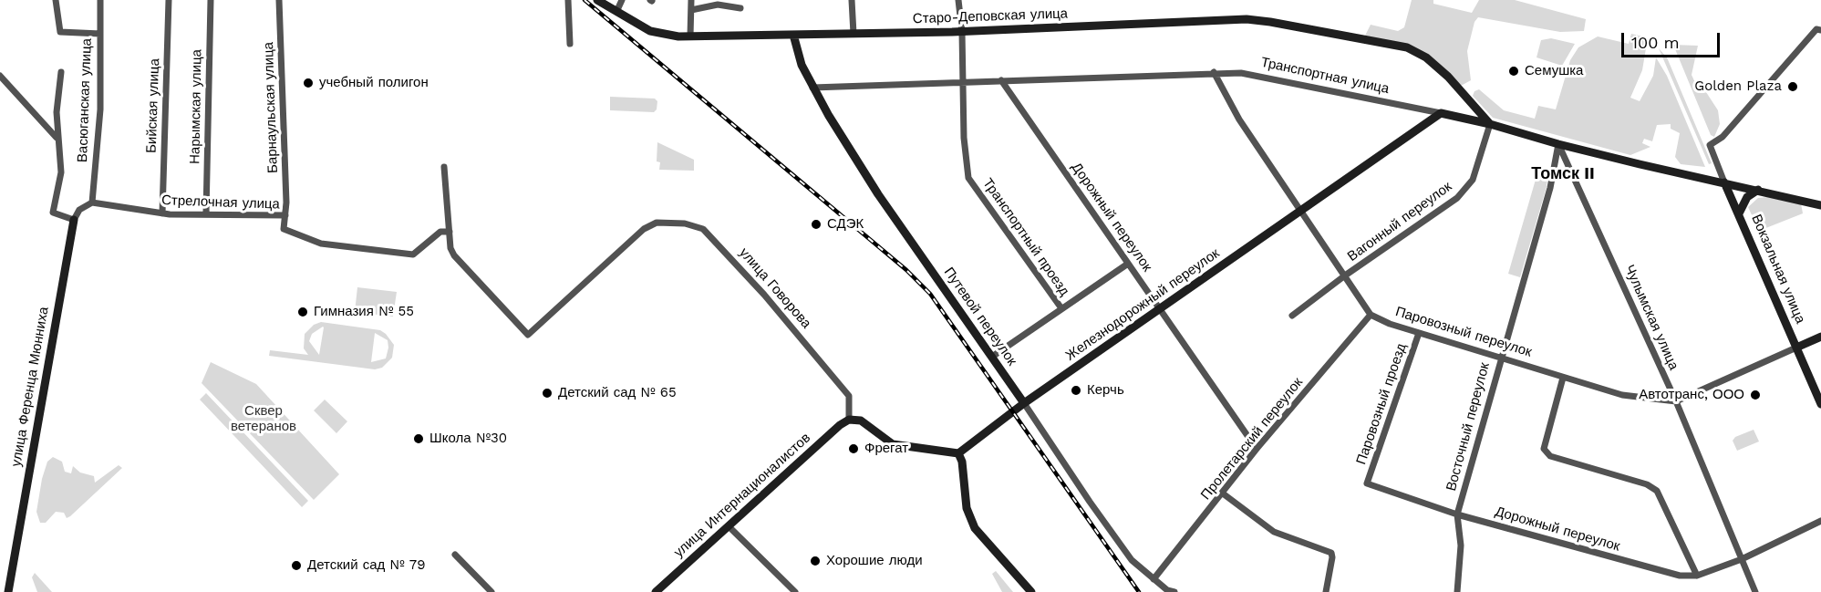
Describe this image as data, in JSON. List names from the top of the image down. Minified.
{"streets":{"street":["Старо-Деповская улица","Транспортная улица","Васюганская улица","Бийская улица","Нарымская улица","Барнаульская улица","Стрелочная улица","Дорожный переулок","Вагонный переулок","Транспортный проезд","Вокзальная улица","улица Говорова","Железнодорожный переулок","Путевой переулок","Чулымская улица","Паровозный переулок","улица Ференца Мюнниха","Паровозный проезд","Восточный переулок","Пролетарский переулок","улица Интернационалистов"]},"crossings":[["Старо-Деповская улица","Транспортная улица"],["Старо-Деповская улица","Вагонный переулок"],["Старо-Деповская улица","Транспортный проезд"],["Старо-Деповская улица","Путевой переулок"],["Транспортная улица","Дорожный переулок"],["Транспортная улица","Вагонный переулок"],["Транспортная улица","Транспортный проезд"],["Транспортная улица","Вокзальная улица"],["Транспортная улица","Железнодорожный переулок"],["Транспортная улица","Путевой переулок"],["Транспортная улица","Чулымская улица"],["Транспортная улица","Восточный переулок"],["Васюганская улица","Стрелочная улица"],["Бийская улица","Стрелочная улица"],["Нарымская улица","Стрелочная улица"],["Барнаульская улица","Стрелочная улица"],["Стрелочная улица","улица Говорова"],["Дорожный переулок","Железнодорожный переулок"],["Дорожный переулок","Чулымская улица"],["Дорожный переулок","Паровозный проезд"],["Дорожный переулок","Восточный переулок"],["Дорожный переулок","Пролетарский переулок"],["улица Говорова","улица Интернационалистов"],["Железнодорожный переулок","Путевой переулок"],["Путевой переулок","Пролетарский переулок"],["Чулымская улица","Паровозный переулок"],["Чулымская улица","Восточный переулок"],["Паровозный переулок","Паровозный проезд"],["Паровозный переулок","Восточный переулок"],["Паровозный переулок","Пролетарский переулок"]],"districts":["Томск II"],"parks":["Сквер ветеранов"],"places":["Семушка","учебный полигон","Golden Plaza","СДЭК","Гимназия № 55","Керчь","Детский сад № 65","Автотранс, ООО","Школа №30","Фрегат","Хорошие люди","Детский сад № 79"],"scale_bar":"100 m"}
